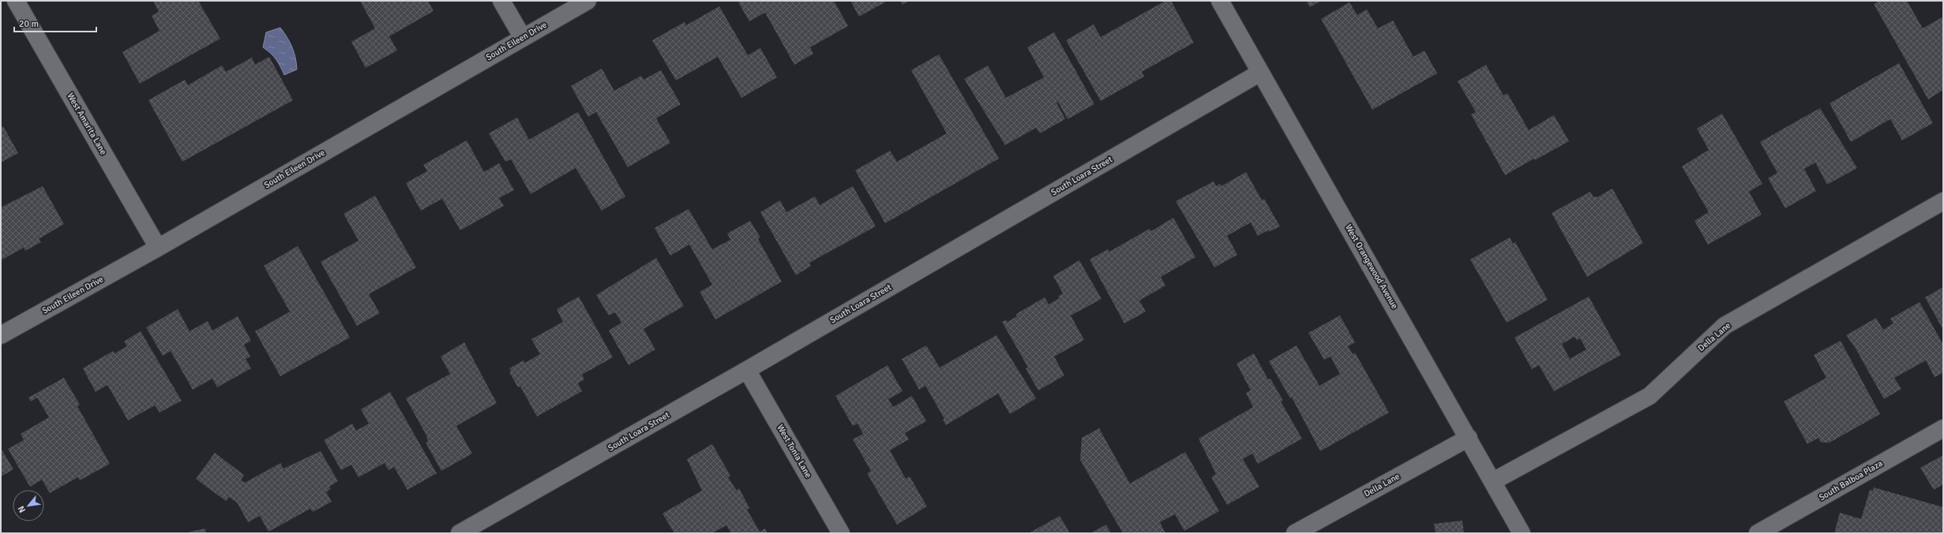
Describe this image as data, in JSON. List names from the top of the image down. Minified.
{"streets":{"street":["South Eileen Drive","West Amarita Lane","South Loara Street","West Orangewood Avenue","Della Lane","West Tonia Lane","South Balboa Plaza"]},"crossings":[["South Eileen Drive","West Amarita Lane"],["South Loara Street","West Orangewood Avenue"],["South Loara Street","West Tonia Lane"],["West Orangewood Avenue","Della Lane"]],"scale_bar":"20 m","north":"bottom left"}
